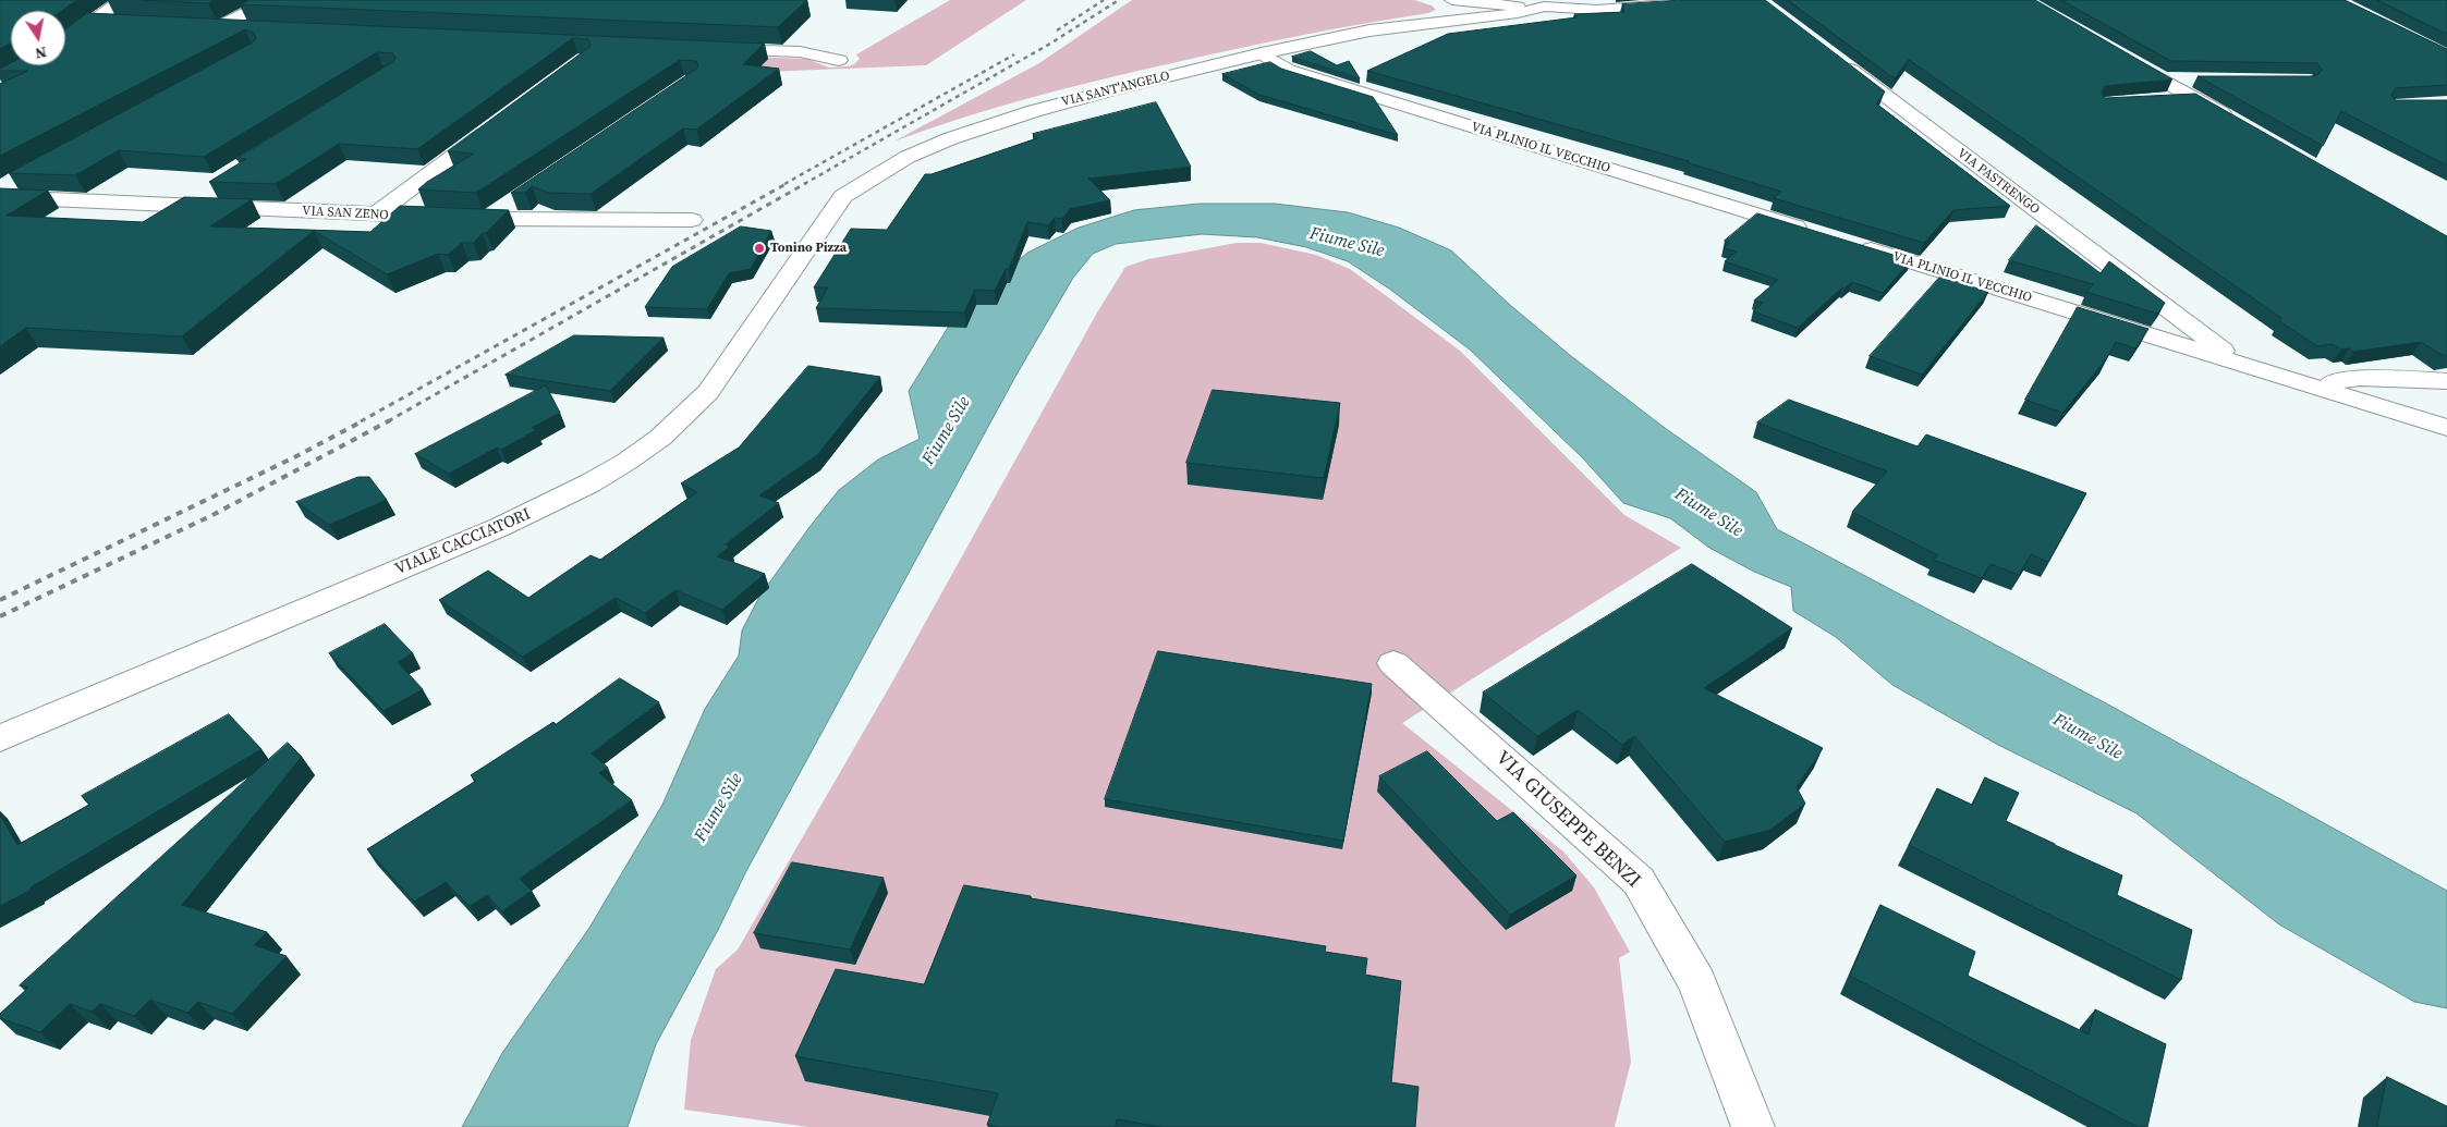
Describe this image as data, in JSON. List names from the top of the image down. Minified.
{"streets":{"street":["VIA SANT'ANGELO","VIA PLINIO IL VECCHIO","VIA PASTRENGO","VIA SAN ZENO","VIALE CACCIATORI","VIA GIUSEPPE BENZI"]},"crossings":[["VIA SANT'ANGELO","VIA PLINIO IL VECCHIO"],["VIA SANT'ANGELO","VIALE CACCIATORI"],["VIA PLINIO IL VECCHIO","VIA PASTRENGO"]],"water":["Fiume Sile"],"places":["Tonino Pizza"],"north":"bottom"}
